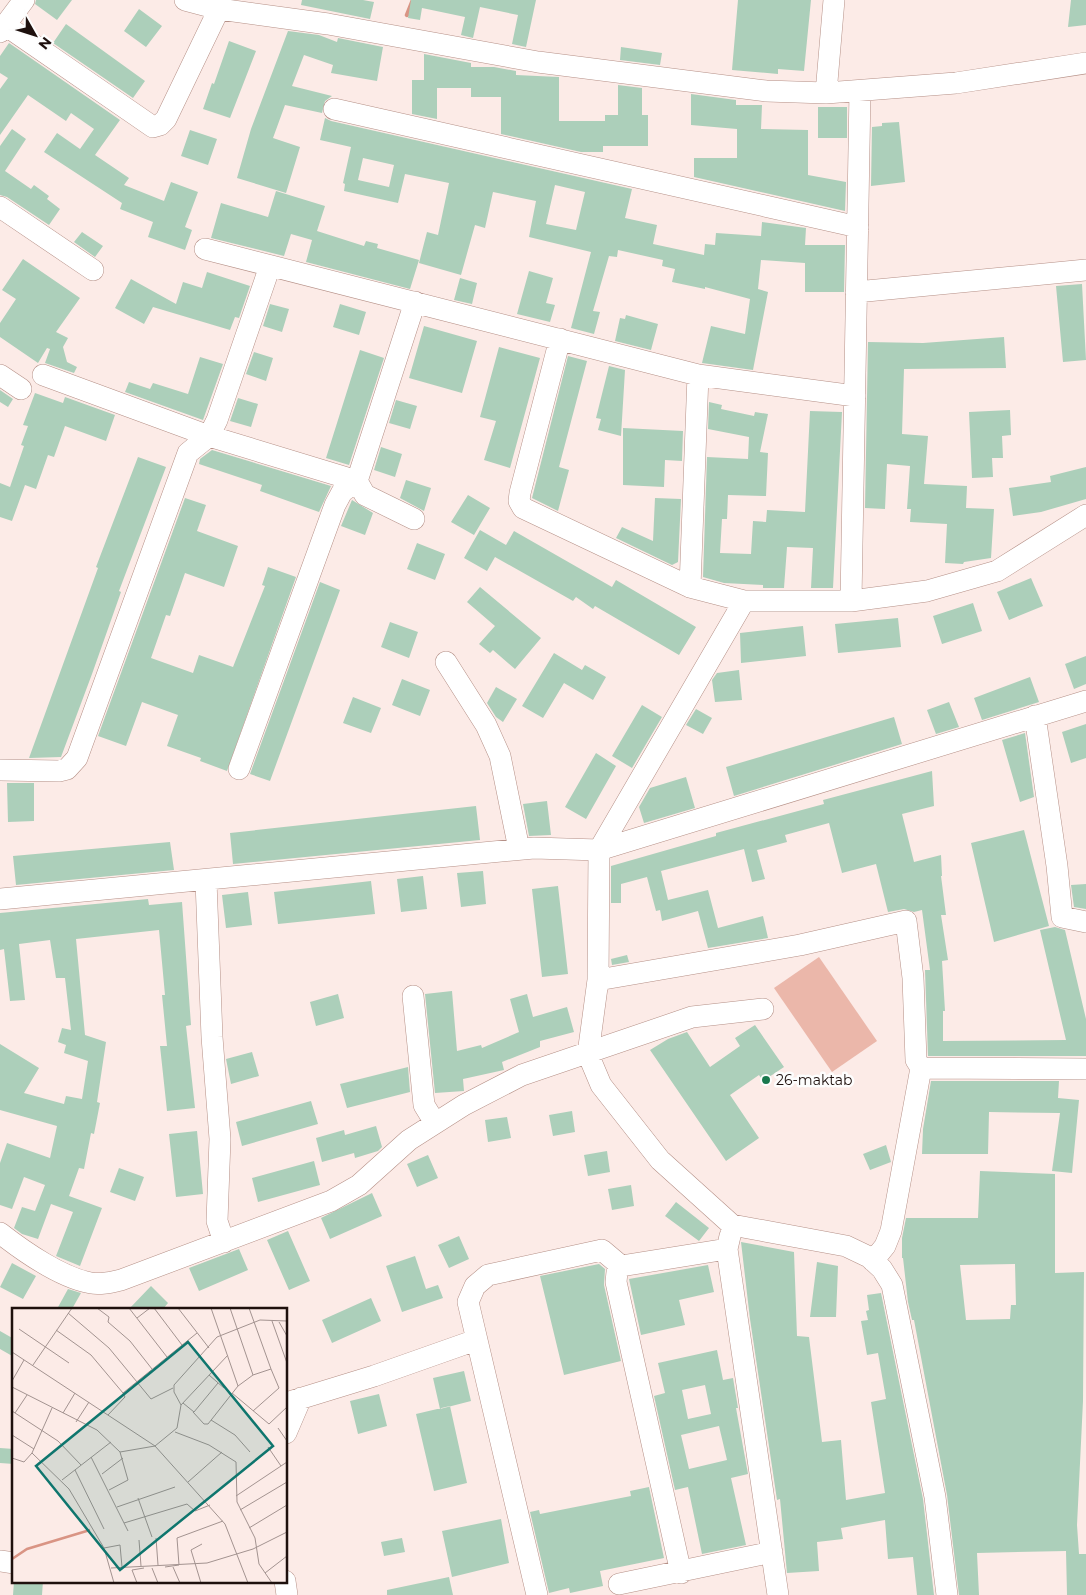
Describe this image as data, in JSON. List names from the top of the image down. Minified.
{"places":["26-maktab"],"north":"bottom right"}
